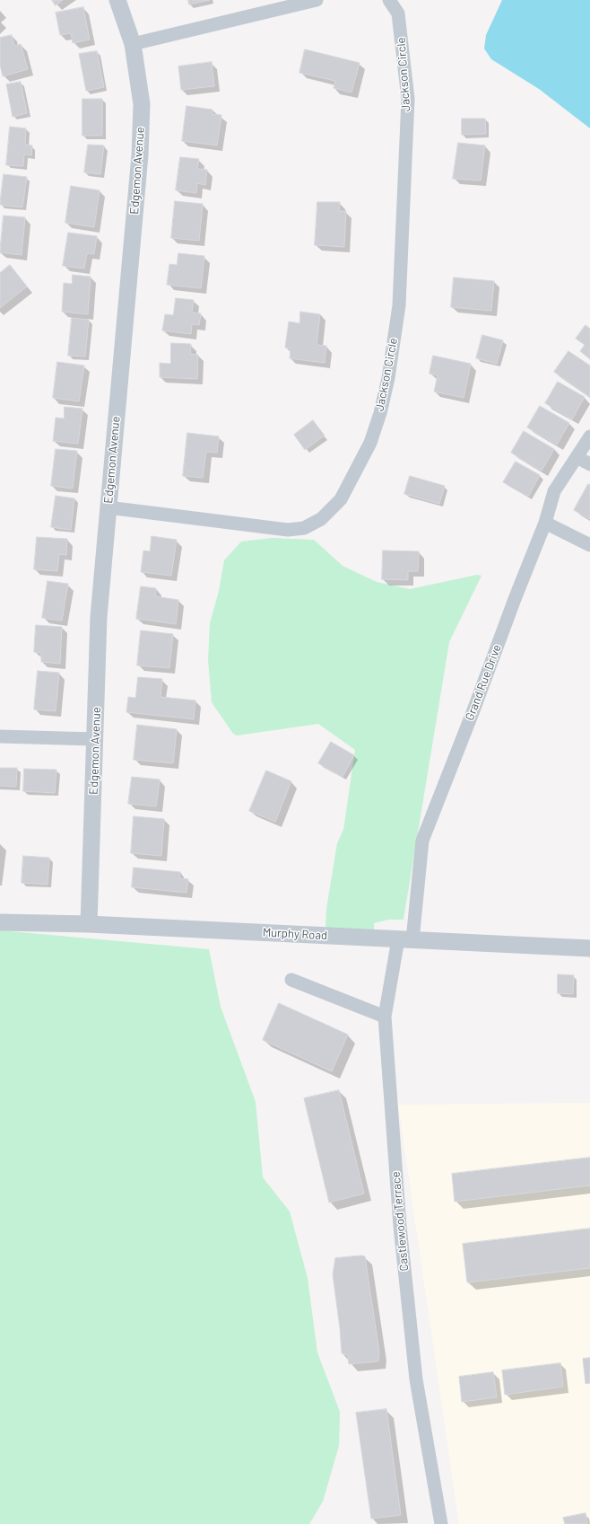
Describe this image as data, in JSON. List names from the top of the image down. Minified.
{"streets":{"street":["Jackson Circle","Edgemon Avenue","Grand Rue Drive","Murphy Road","Castlewood Terrace"]},"crossings":[["Jackson Circle","Edgemon Avenue"],["Edgemon Avenue","Murphy Road"],["Grand Rue Drive","Murphy Road"],["Grand Rue Drive","Castlewood Terrace"]]}
